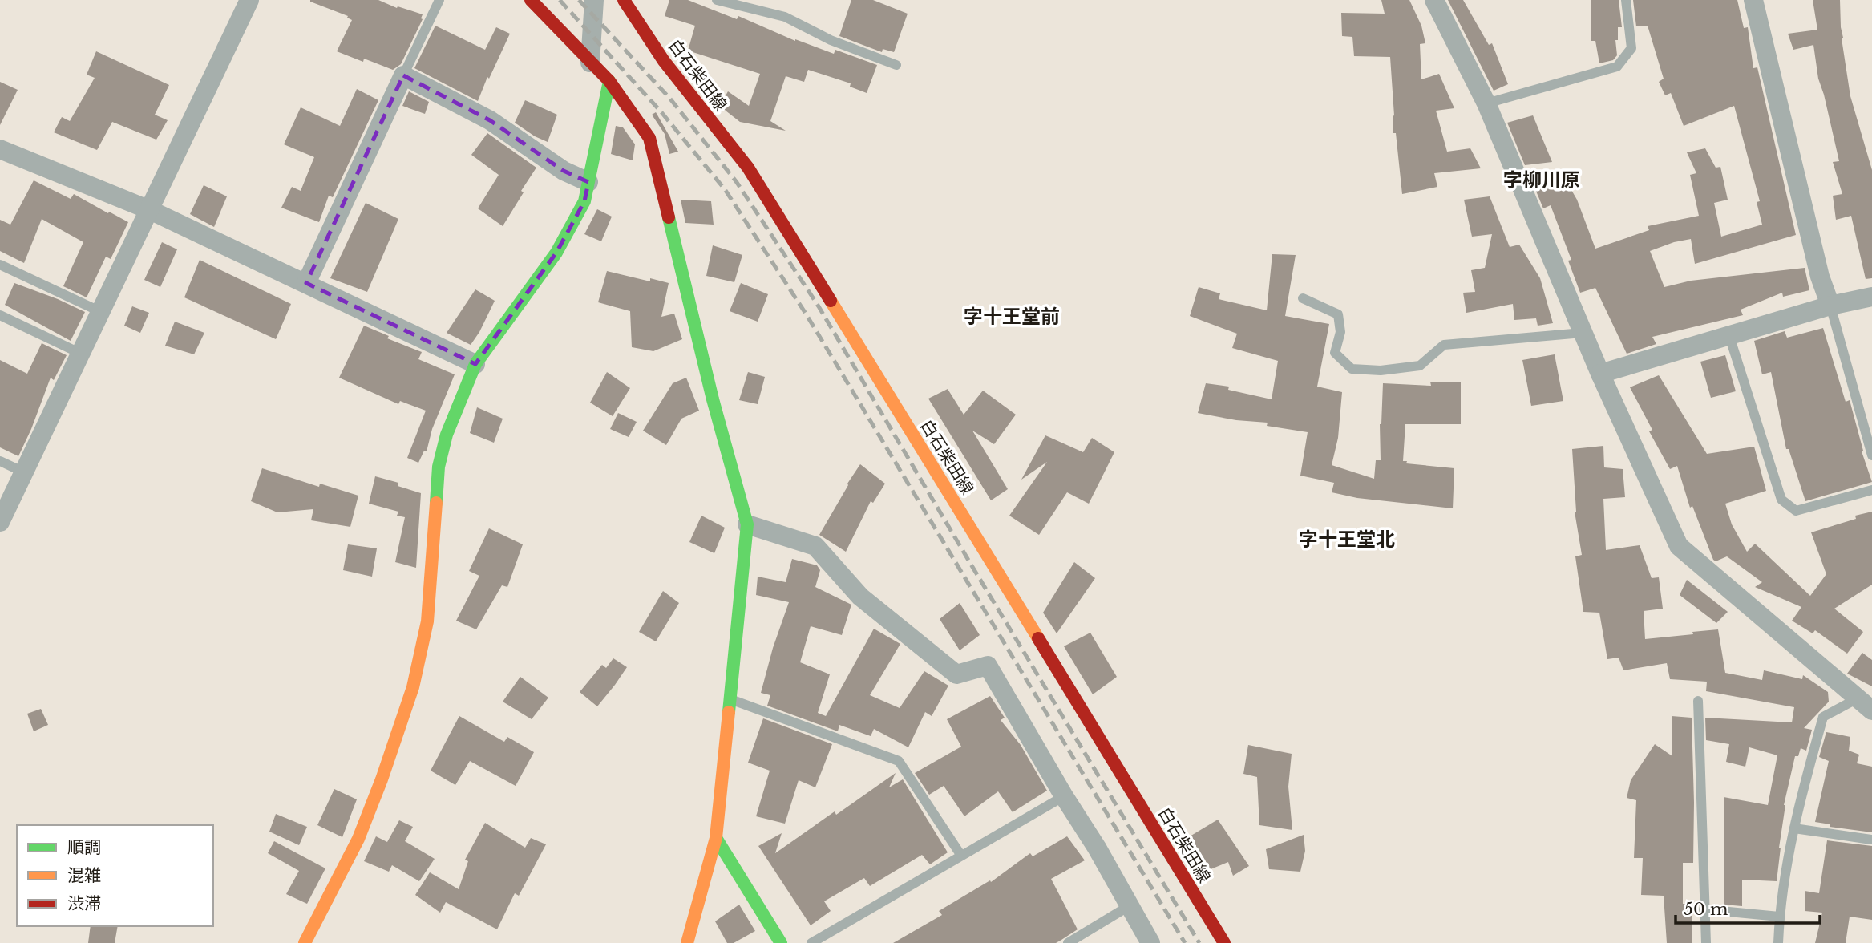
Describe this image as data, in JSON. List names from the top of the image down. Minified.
{"streets":{"street":["白石柴田線"]},"districts":["字柳川原","字十王堂前","字十王堂北"],"legend":["順調","混雑","渋滞"],"scale_bar":"50 m"}
